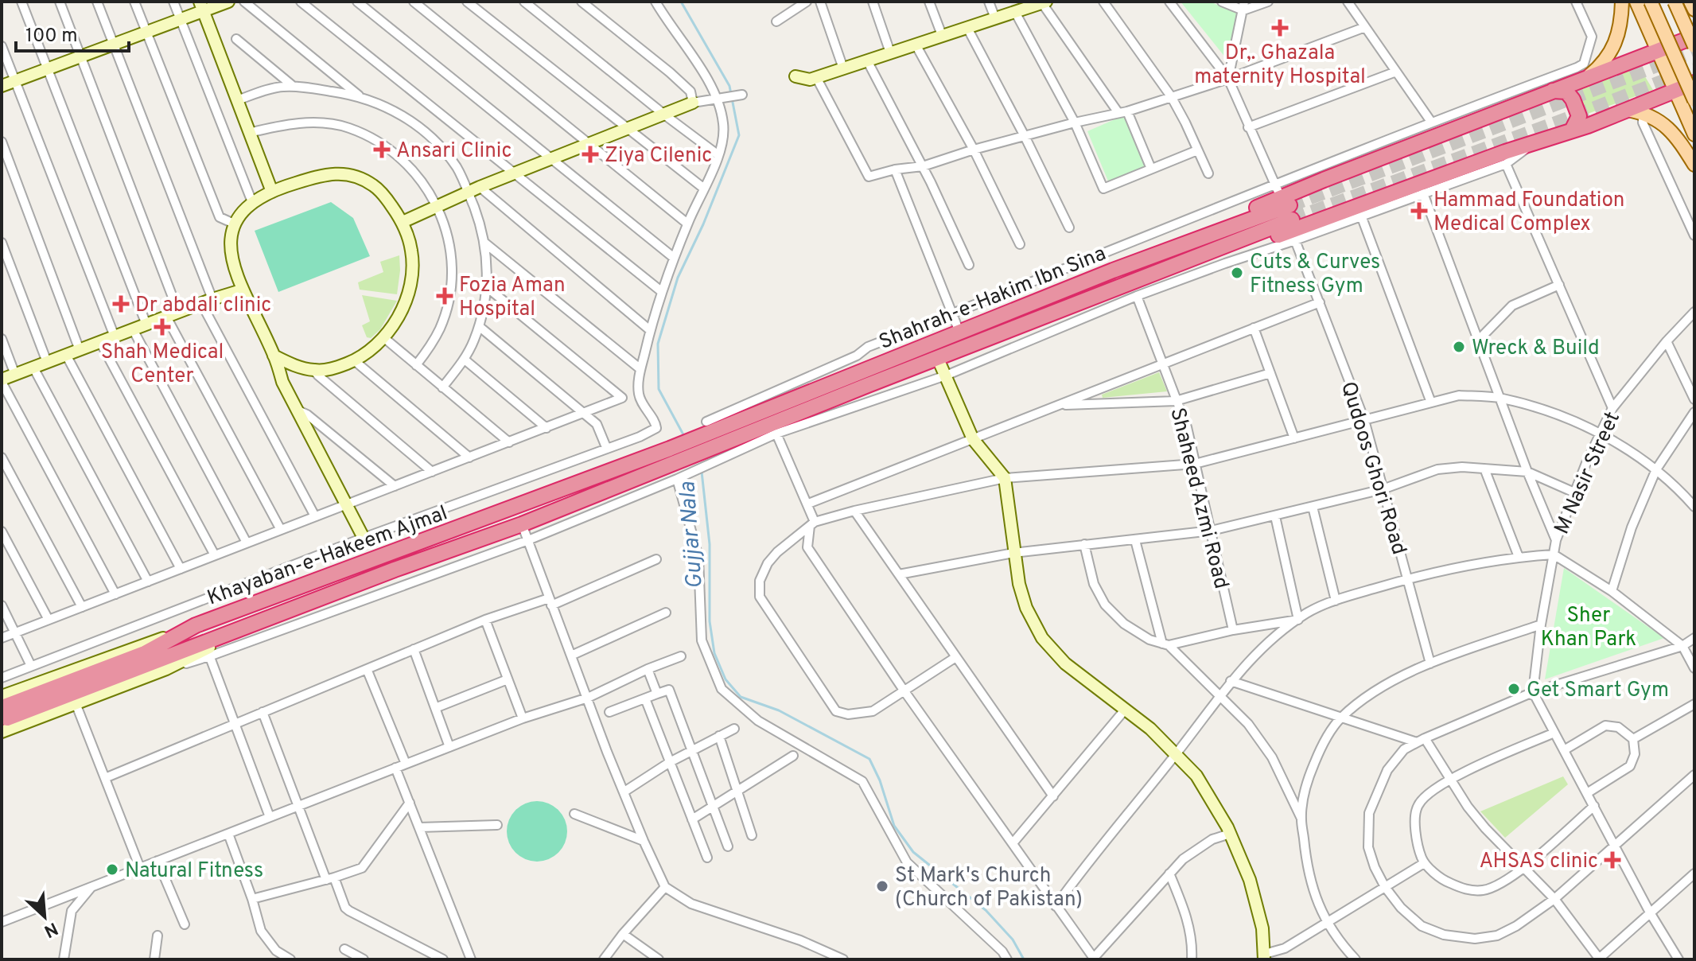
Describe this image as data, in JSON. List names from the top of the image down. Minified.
{"streets":{"highway":["Shahrah-e-Hakim Ibn Sina","Khayaban-e-Hakeem Ajmal"],"street":["Qudoos Ghori Road","M Nasir Street","Shaheed Azmi Road"]},"crossings":[["Shahrah-e-Hakim Ibn Sina","Khayaban-e-Hakeem Ajmal"]],"water":["Gujjar Nala"],"parks":["Sher Khan Park"],"places":{"health":["Dr,. Ghazala maternity Hospital","Ansari Clinic","Ziya Cilenic","Hammad Foundation Medical Complex","Fozia Aman Hospital","Dr abdali clinic","Shah Medical Center","AHSAS clinic"],"other":["Cuts & Curves Fitness Gym","Wreck & Build","Get Smart Gym","Natural Fitness","St Mark's Church (Church of Pakistan)"]},"scale_bar":"100 m","north":"bottom right"}
